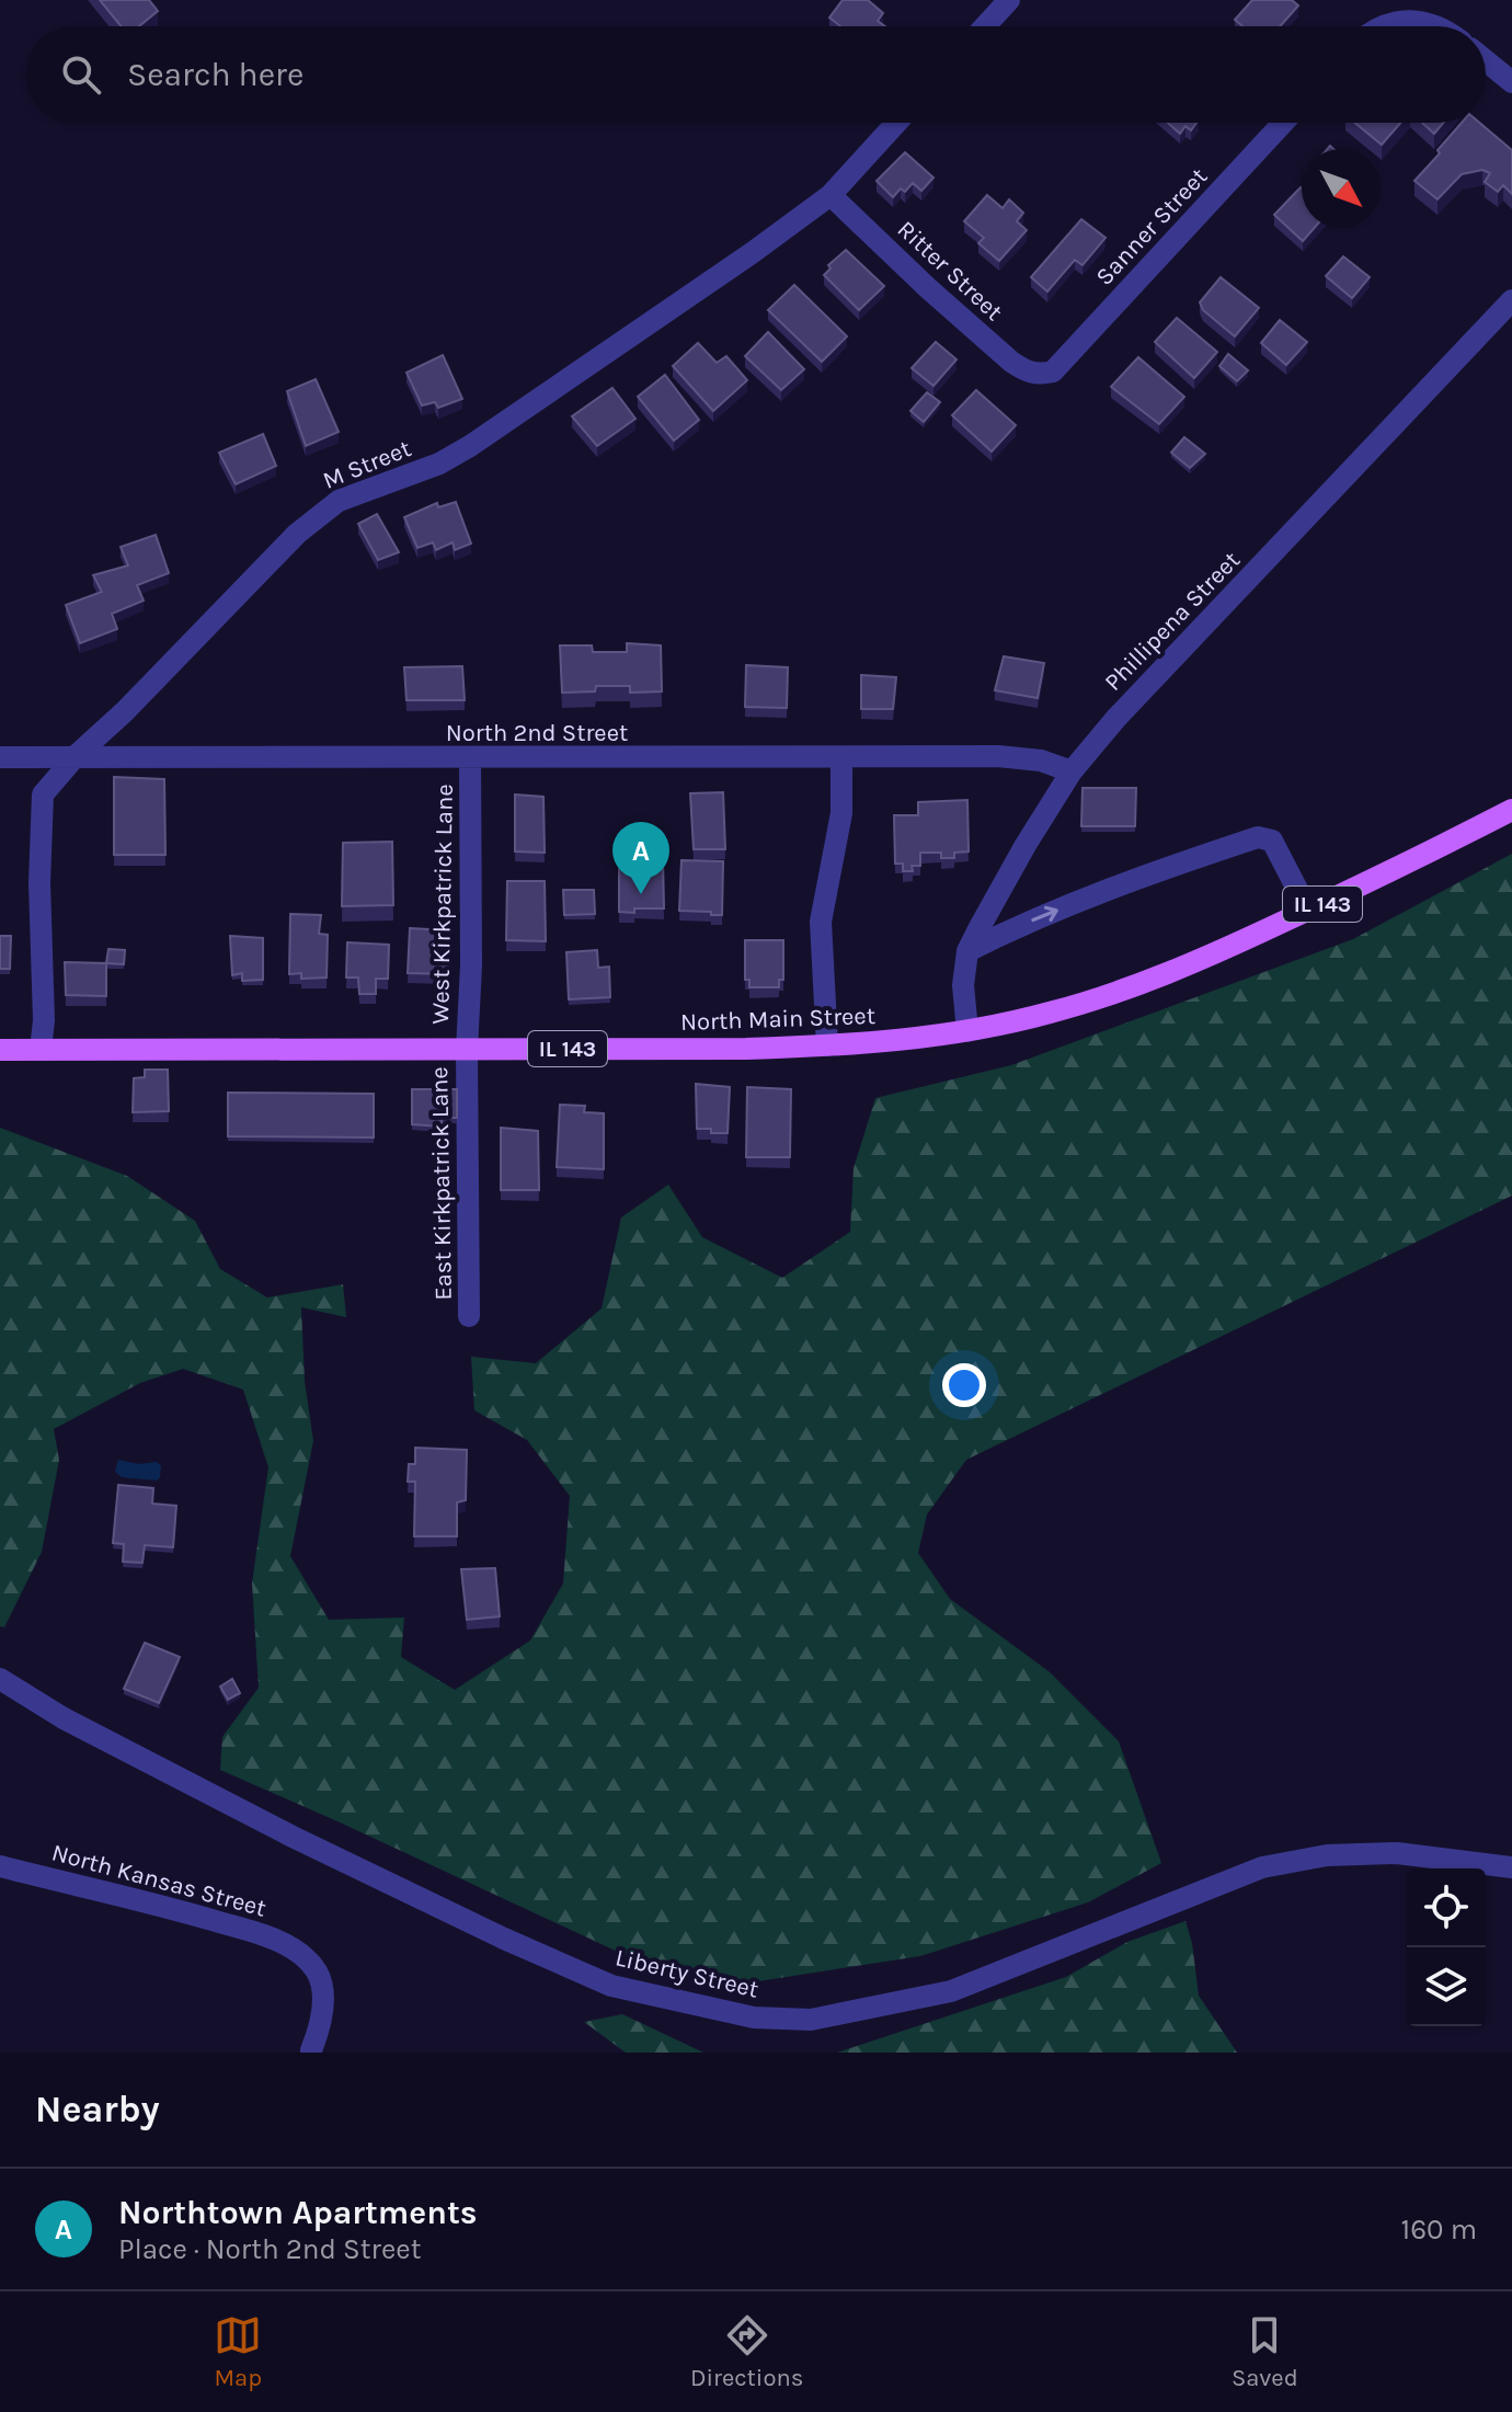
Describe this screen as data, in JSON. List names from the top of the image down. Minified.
{"streets":{"main road":["IL 143","North Main Street"],"street":["Sanner Street","Ritter Street","M Street","Phillipena Street","North 2nd Street","West Kirkpatrick Lane","East Kirkpatrick Lane","North Kansas Street","Liberty Street"]},"crossings":[["Sanner Street","Ritter Street"],["Ritter Street","M Street"],["M Street","North 2nd Street"],["M Street","North Main Street"],["Phillipena Street","North 2nd Street"],["Phillipena Street","North Main Street"],["North 2nd Street","West Kirkpatrick Lane"],["West Kirkpatrick Lane","North Main Street"],["West Kirkpatrick Lane","East Kirkpatrick Lane"],["North Main Street","East Kirkpatrick Lane"]],"north":"bottom right","page":{"search":"Search here","pins":"A","heading":"Nearby","list":[{"mark":"A","name":"Northtown Apartments","note":"Place · North 2nd Street","value":"160 m"}],"nav":["Map","Directions","Saved"]}}
